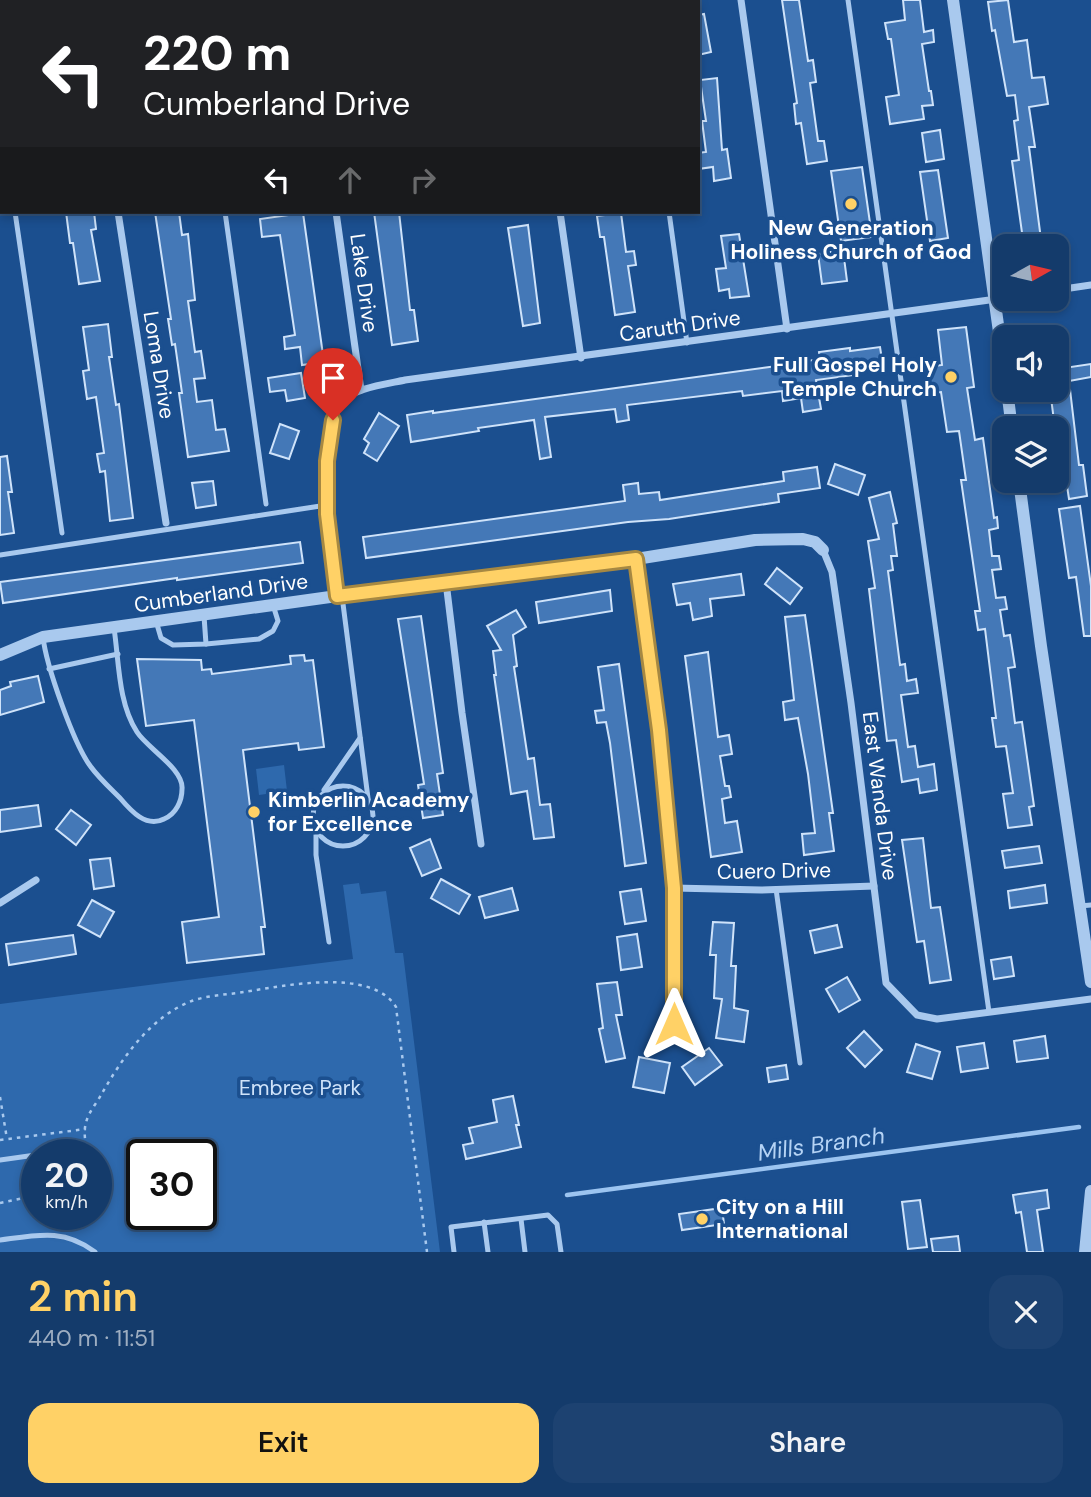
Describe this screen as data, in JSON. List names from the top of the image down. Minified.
{"streets":{"street":["Lake Drive","Caruth Drive","Loma Drive","Cumberland Drive","East Wanda Drive","Cuero Drive"]},"crossings":[["Lake Drive","Caruth Drive"],["Cumberland Drive","East Wanda Drive"],["East Wanda Drive","Cuero Drive"]],"water":["Mills Branch"],"parks":["Embree Park"],"places":["New Generation Holiness Church of God","Full Gospel Holy Temple Church","Kimberlin Academy for Excellence","City on a Hill International"],"north":"right","page":{"turn":["220 m","Cumberland Drive"],"speed":"20 km/h","limit":"30","heading":["2 min","440 m · 11:51"],"buttons":["Exit","Share"]}}
